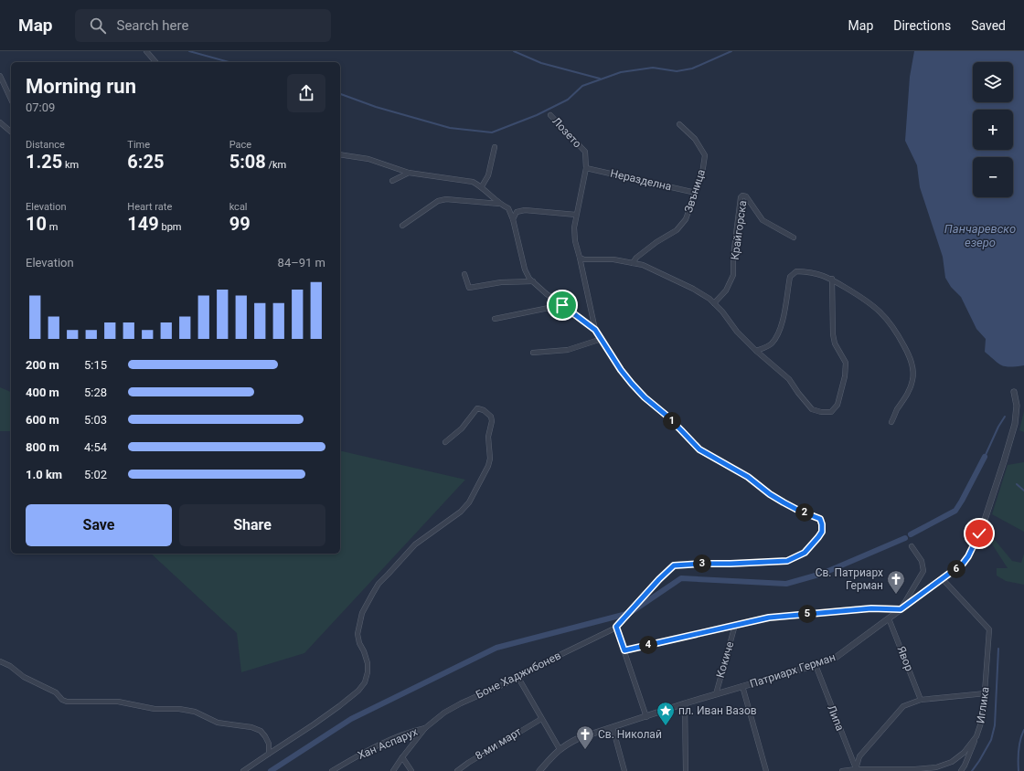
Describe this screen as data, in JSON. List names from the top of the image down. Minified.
{"streets":{"street":["Лозето","Неразделна","Звъница","Крайгорска","Явор","Кокиче","Патриарх Герман","Боне Хаджибонев","Иглика","Липа","Хан Аспарух","8-ми март"]},"crossings":[["Лозето","Неразделна"],["Лозето","Боне Хаджибонев"],["Неразделна","Звъница"],["Явор","Патриарх Герман"],["Кокиче","Патриарх Герман"],["Патриарх Герман","Иглика"],["Патриарх Герман","Липа"],["Боне Хаджибонев","Хан Аспарух"],["Иглика","Липа"]],"water":["Панчаревско езеро"],"places":{"church":["Св. Патриарх Герман","Св. Николай"],"place":["пл. Иван Вазов"]},"page":{"header":"Map","search":"Search here","nav":["Map","Directions","Saved"],"map_buttons":["+","−"],"heading":["Morning run","07:09"],"stats":[["Distance","1.25 km"],["Time","6:25"],["Pace","5:08 /km"],["Elevation","10 m"],["Heart rate","149 bpm"],["kcal","99"]],"chart":["Elevation","84–91 m"],"list":[{"name":"200 m","note":"5:15"},{"name":"400 m","note":"5:28"},{"name":"600 m","note":"5:03"},{"name":"800 m","note":"4:54"},{"name":"1.0 km","note":"5:02"}],"pins":["1","2","3","6","5","4"],"buttons":["Save","Share"]}}
